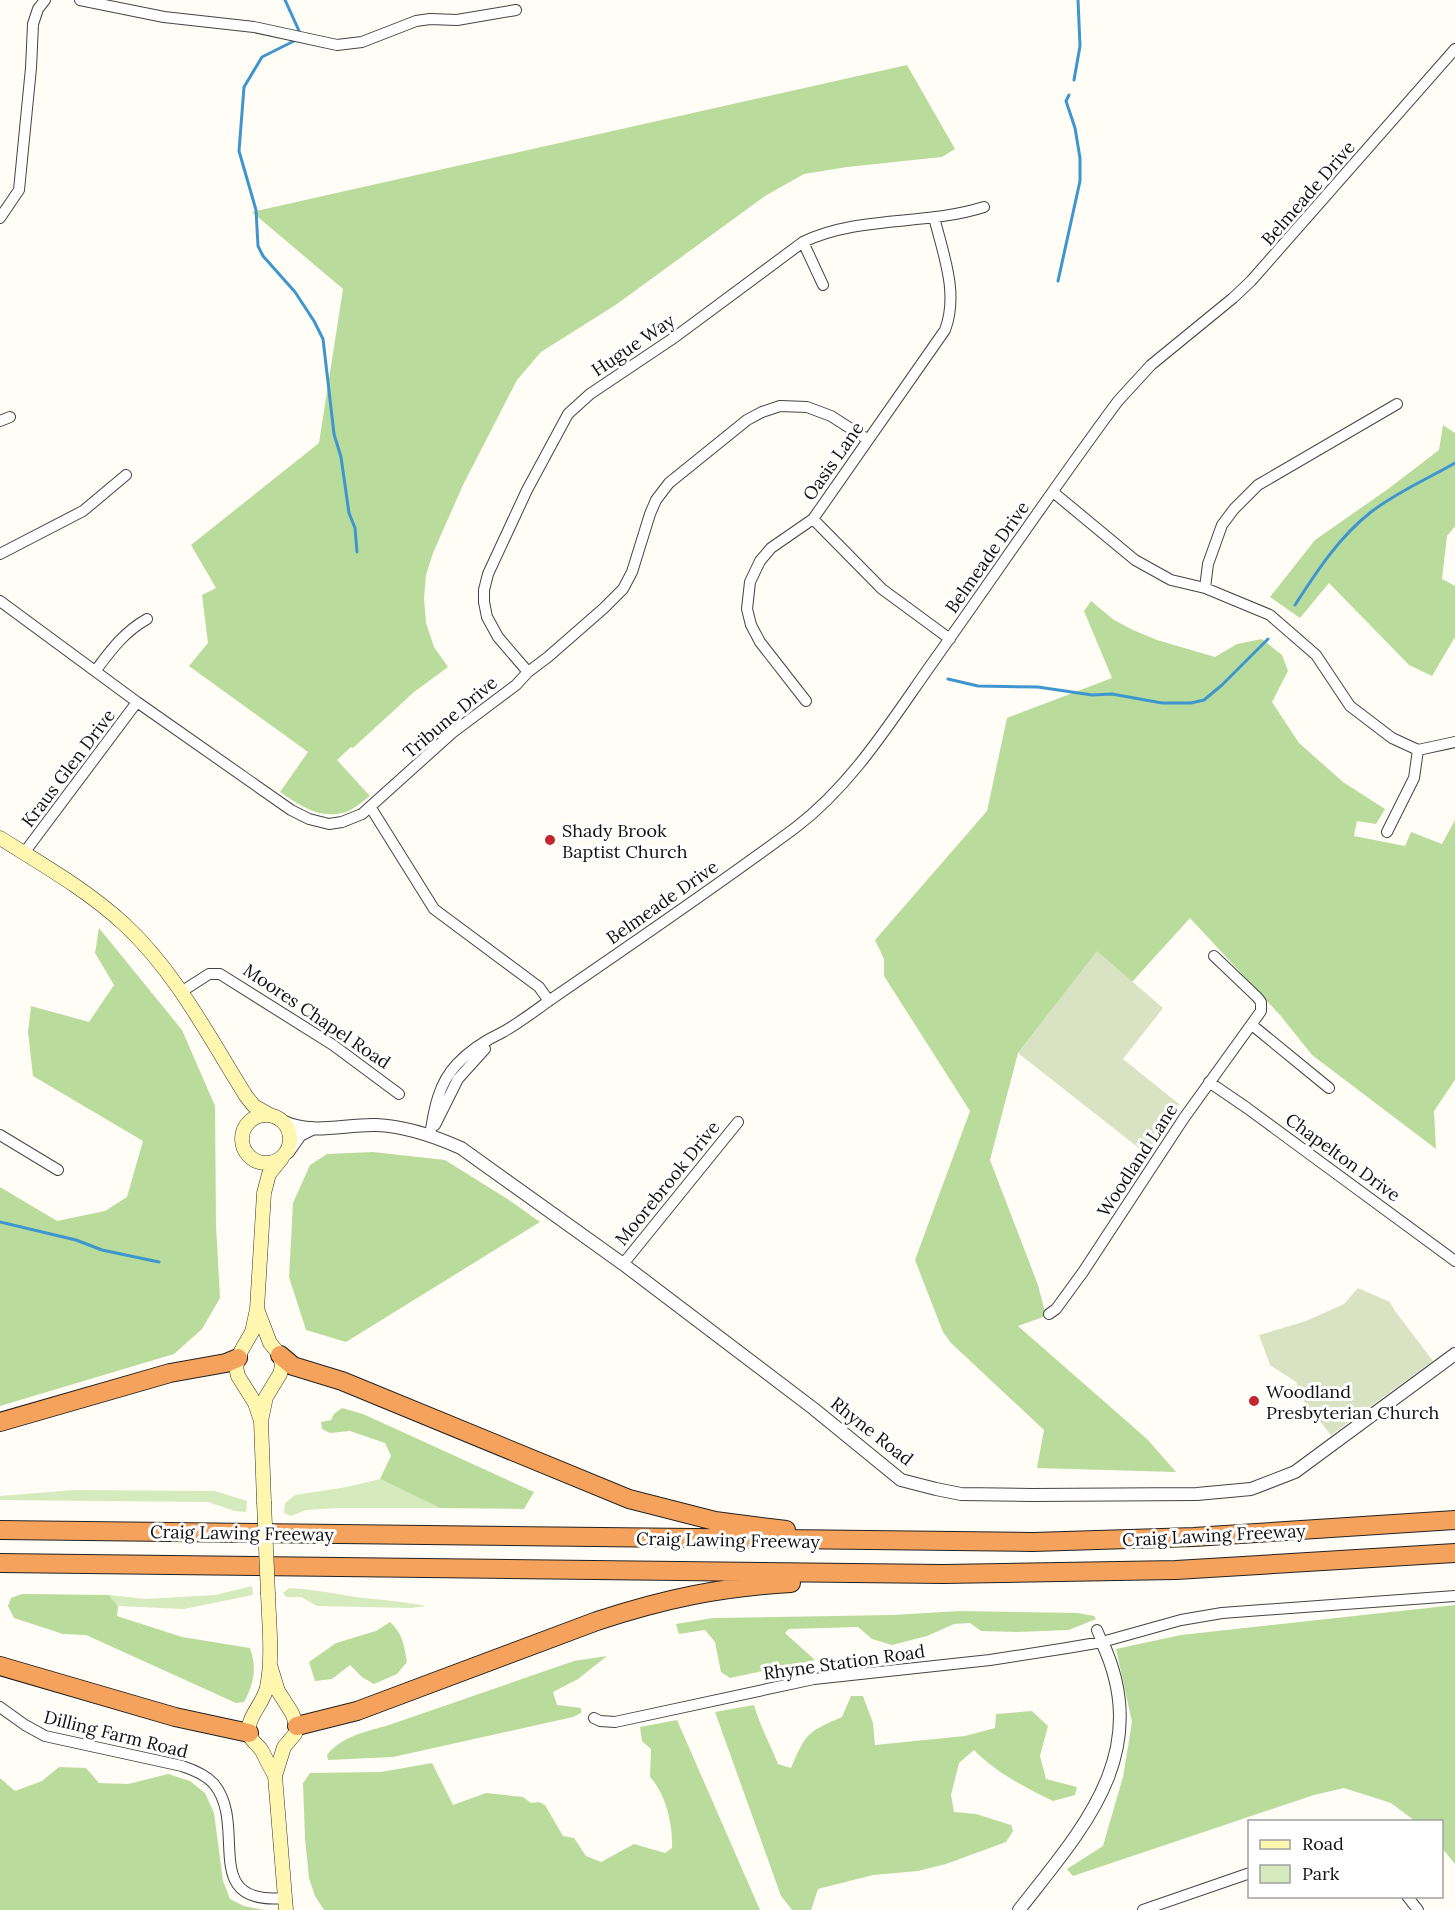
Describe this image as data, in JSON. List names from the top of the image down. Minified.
{"streets":{"highway":["Craig Lawing Freeway"],"street":["Belmeade Drive","Hugue Way","Oasis Lane","Tribune Drive","Kraus Glen Drive","Moores Chapel Road","Chapelton Drive","Woodland Lane","Moorebrook Drive","Rhyne Road","Rhyne Station Road","Dilling Farm Road"]},"crossings":[["Belmeade Drive","Rhyne Road"],["Hugue Way","Oasis Lane"],["Hugue Way","Tribune Drive"],["Oasis Lane","Tribune Drive"],["Tribune Drive","Kraus Glen Drive"],["Chapelton Drive","Woodland Lane"],["Moorebrook Drive","Rhyne Road"]],"places":["Shady Brook Baptist Church","Woodland Presbyterian Church"],"legend":["Road","Park"]}
